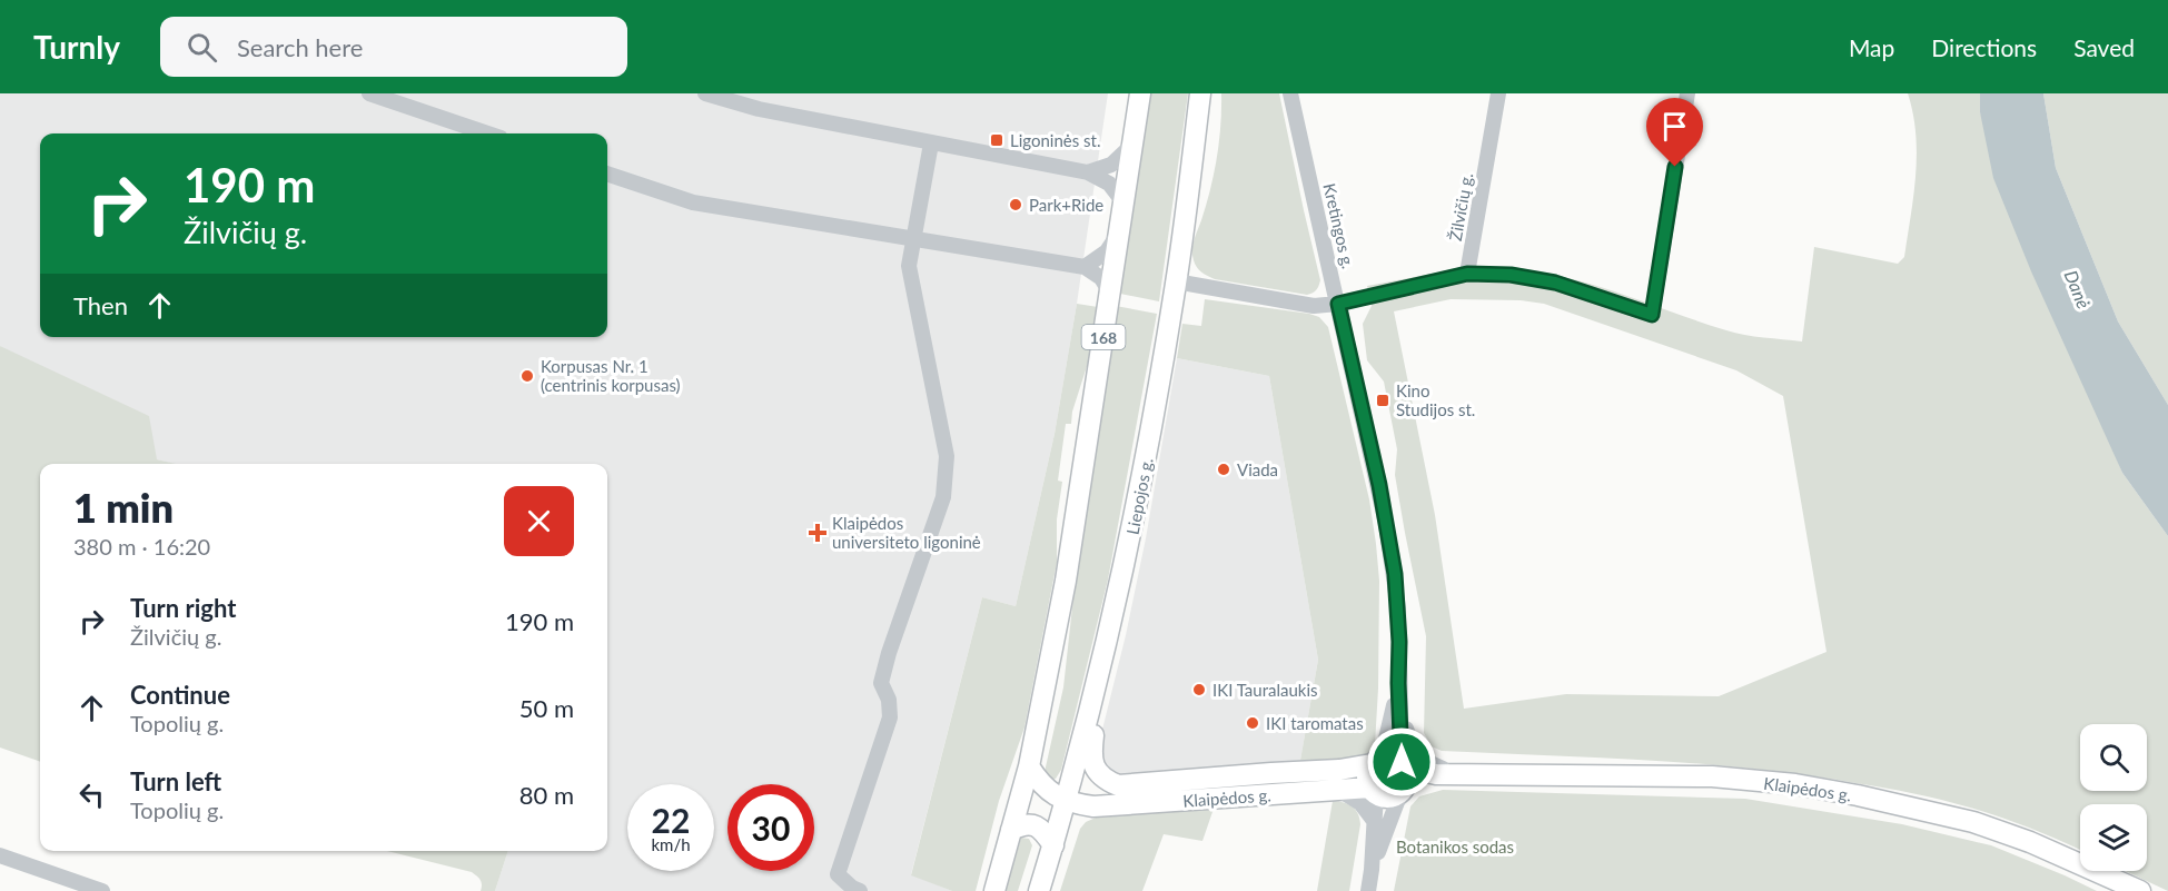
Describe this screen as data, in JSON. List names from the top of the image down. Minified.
{"streets":{"main road":["168","Liepojos g.","Klaipėdos g."],"street":["Žilvičių g.","Kretingos g."]},"crossings":[["Kretingos g.","Klaipėdos g."],["Liepojos g.","Klaipėdos g."]],"water":["Danė"],"parks":["Botanikos sodas"],"places":{"transit":["Ligoninės st.","Kino Studijos st."],"other":["Park+Ride","Korpusas Nr. 1 (centrinis korpusas)","Viada","IKI Tauralaukis","IKI taromatas"],"health":["Klaipėdos universiteto ligoninė"]},"page":{"header":"Turnly","search":"Search here","nav":["Map","Directions","Saved"],"turn":["190 m","Žilvičių g."],"then":"Then","heading":["1 min","380 m · 16:20"],"list":[{"name":"Turn right","note":"Žilvičių g.","value":"190 m"},{"name":"Continue","note":"Topolių g.","value":"50 m"},{"name":"Turn left","note":"Topolių g.","value":"80 m"}],"speed":"22 km/h","limit":"30"}}
